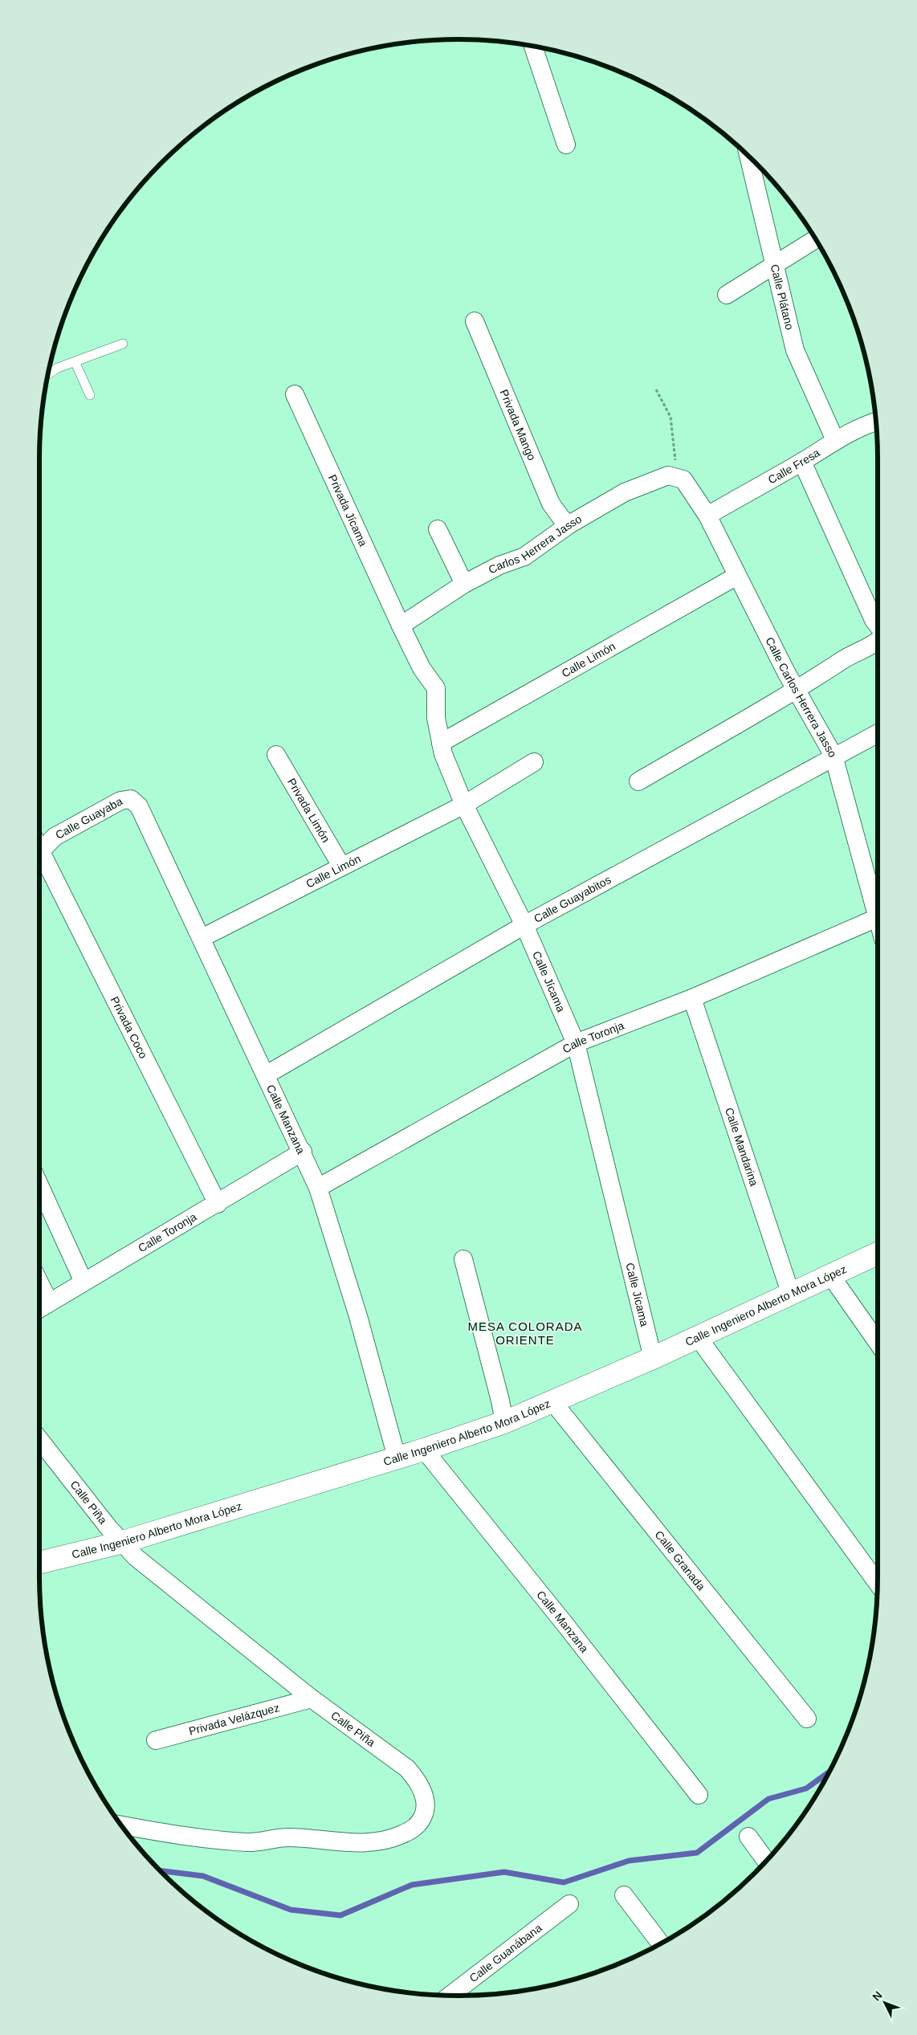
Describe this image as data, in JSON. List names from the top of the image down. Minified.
{"streets":{"street":["Calle Plátano","Privada Mango","Calle Fresa","Privada Jícama","Carlos Herrera Jasso","Calle Limón","Calle Carlos Herrera Jasso","Privada Limón","Calle Guayaba","Calle Guayabitos","Calle Jícama","Privada Coco","Calle Toronja","Calle Manzana","Calle Mandarina","Calle Ingeniero Alberto Mora López","Calle Piña","Calle Granada","Privada Velázquez","Calle Guanábana"]},"crossings":[["Calle Plátano","Calle Fresa"],["Privada Mango","Carlos Herrera Jasso"],["Calle Fresa","Calle Carlos Herrera Jasso"],["Privada Jícama","Carlos Herrera Jasso"],["Privada Jícama","Calle Jícama"],["Carlos Herrera Jasso","Calle Carlos Herrera Jasso"],["Carlos Herrera Jasso","Calle Jícama"],["Calle Limón","Calle Carlos Herrera Jasso"],["Calle Limón","Privada Limón"],["Calle Limón","Calle Jícama"],["Calle Limón","Calle Manzana"],["Calle Carlos Herrera Jasso","Calle Guayabitos"],["Calle Guayaba","Calle Manzana"],["Calle Guayabitos","Calle Jícama"],["Calle Guayabitos","Calle Manzana"],["Calle Jícama","Calle Toronja"],["Calle Jícama","Calle Ingeniero Alberto Mora López"],["Privada Coco","Calle Toronja"],["Calle Toronja","Calle Manzana"],["Calle Toronja","Calle Mandarina"],["Calle Manzana","Calle Ingeniero Alberto Mora López"],["Calle Mandarina","Calle Ingeniero Alberto Mora López"],["Calle Ingeniero Alberto Mora López","Calle Piña"],["Calle Ingeniero Alberto Mora López","Calle Granada"],["Calle Piña","Privada Velázquez"]],"districts":["MESA COLORADA ORIENTE"],"north":"top left"}
